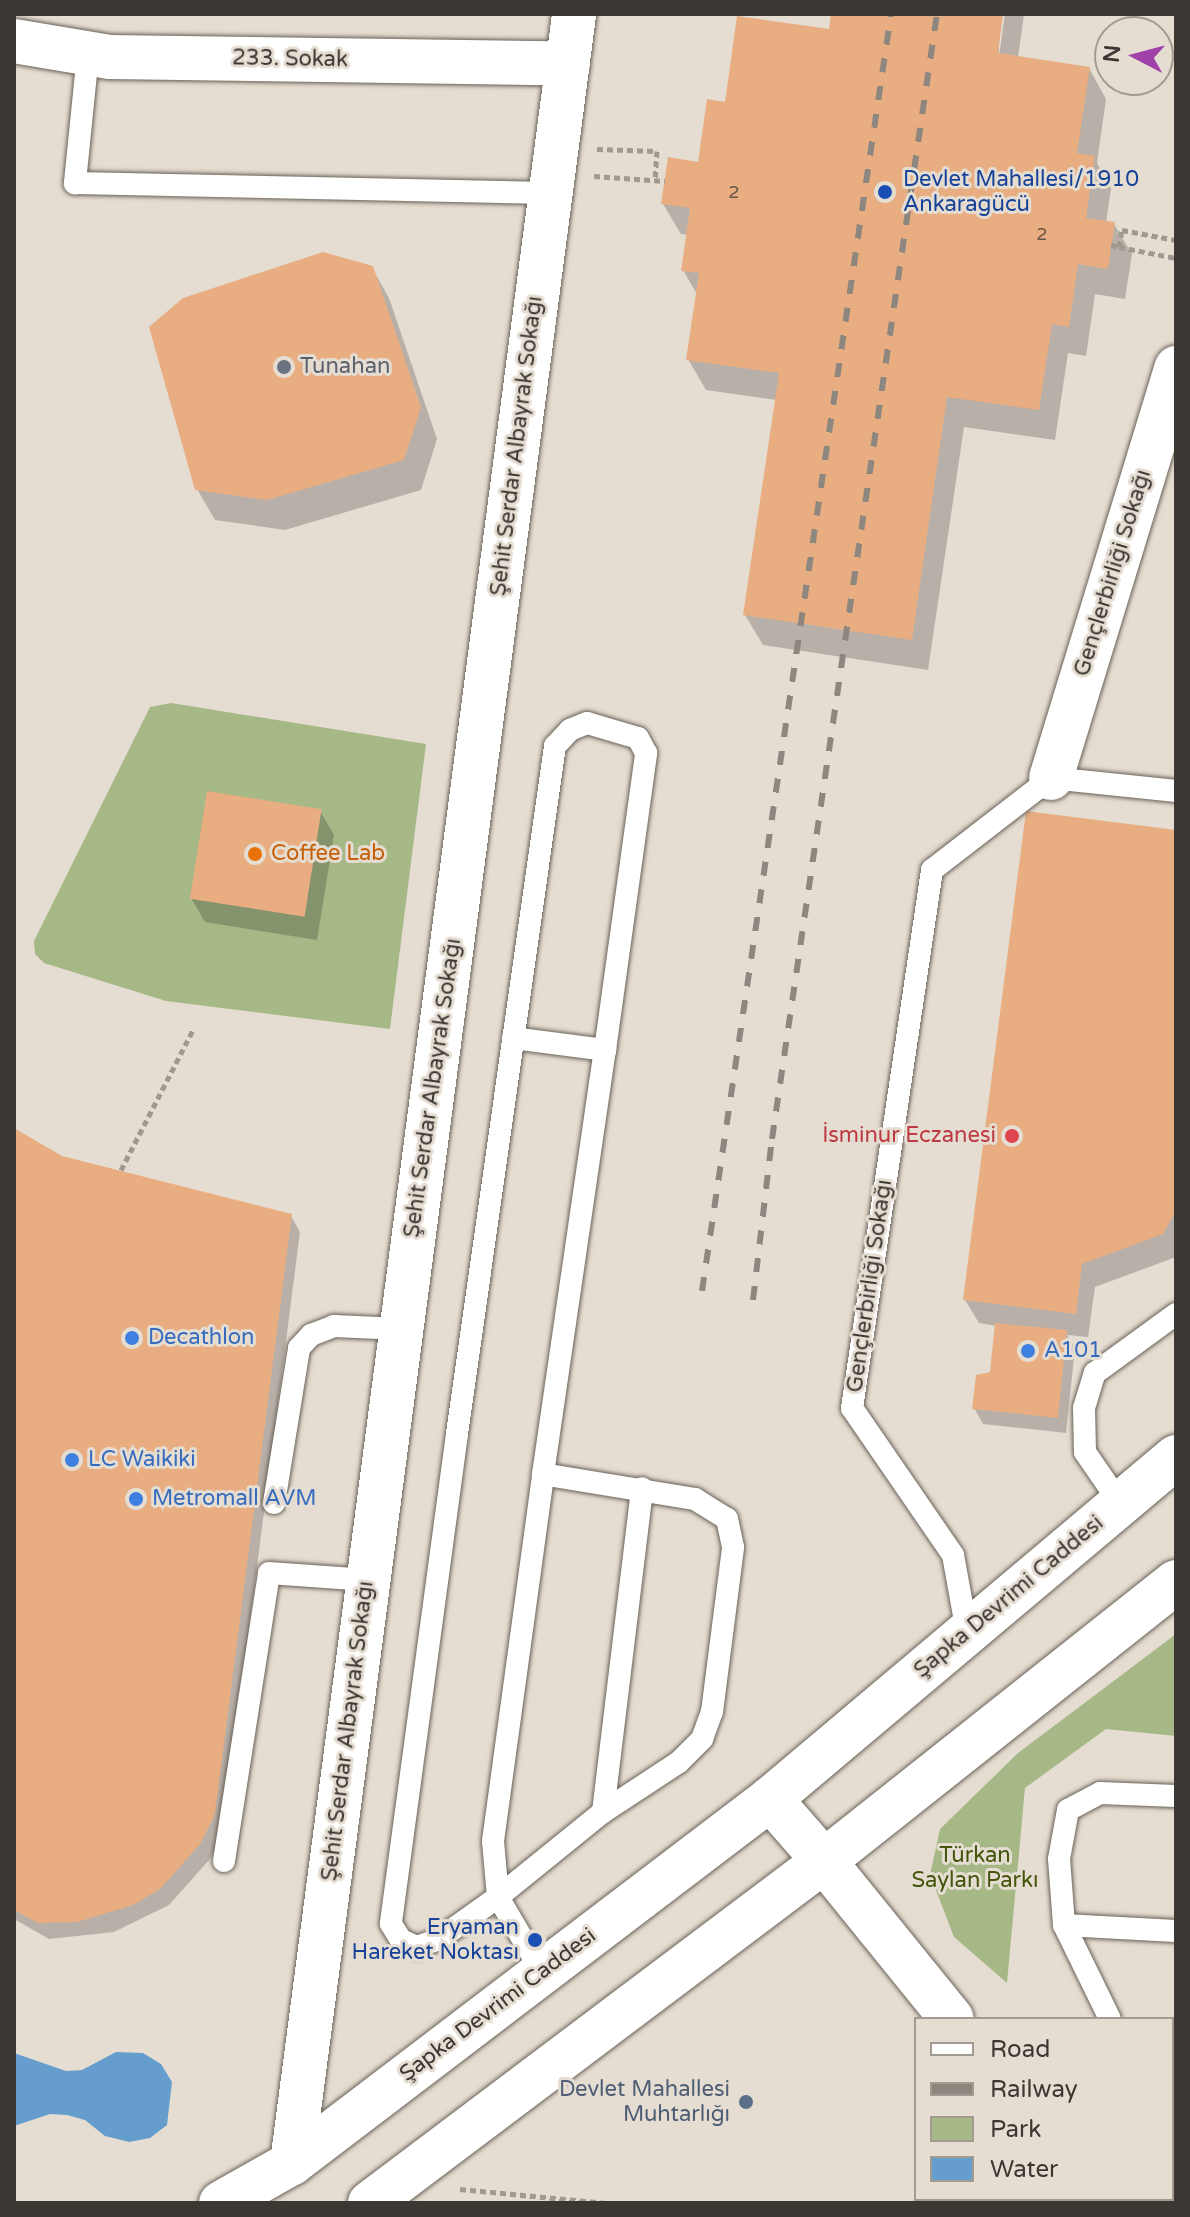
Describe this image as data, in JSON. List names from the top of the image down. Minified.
{"streets":{"street":["233. Sokak","Şehit Serdar Albayrak Sokağı","Gençlerbirliği Sokağı","Şapka Devrimi Caddesi"]},"crossings":[["233. Sokak","Şehit Serdar Albayrak Sokağı"],["Şehit Serdar Albayrak Sokağı","Şapka Devrimi Caddesi"],["Gençlerbirliği Sokağı","Şapka Devrimi Caddesi"]],"parks":["Türkan Saylan Parkı"],"places":["Devlet Mahallesi/1910 Ankaragücü","Tunahan","Coffee Lab","İsminur Eczanesi","Decathlon","A101","LC Waikiki","Metromall AVM","Eryaman Hareket Noktası","Devlet Mahallesi Muhtarlığı"],"house_numbers":["2","2"],"legend":["Road","Railway","Park","Water"],"north":"left"}
